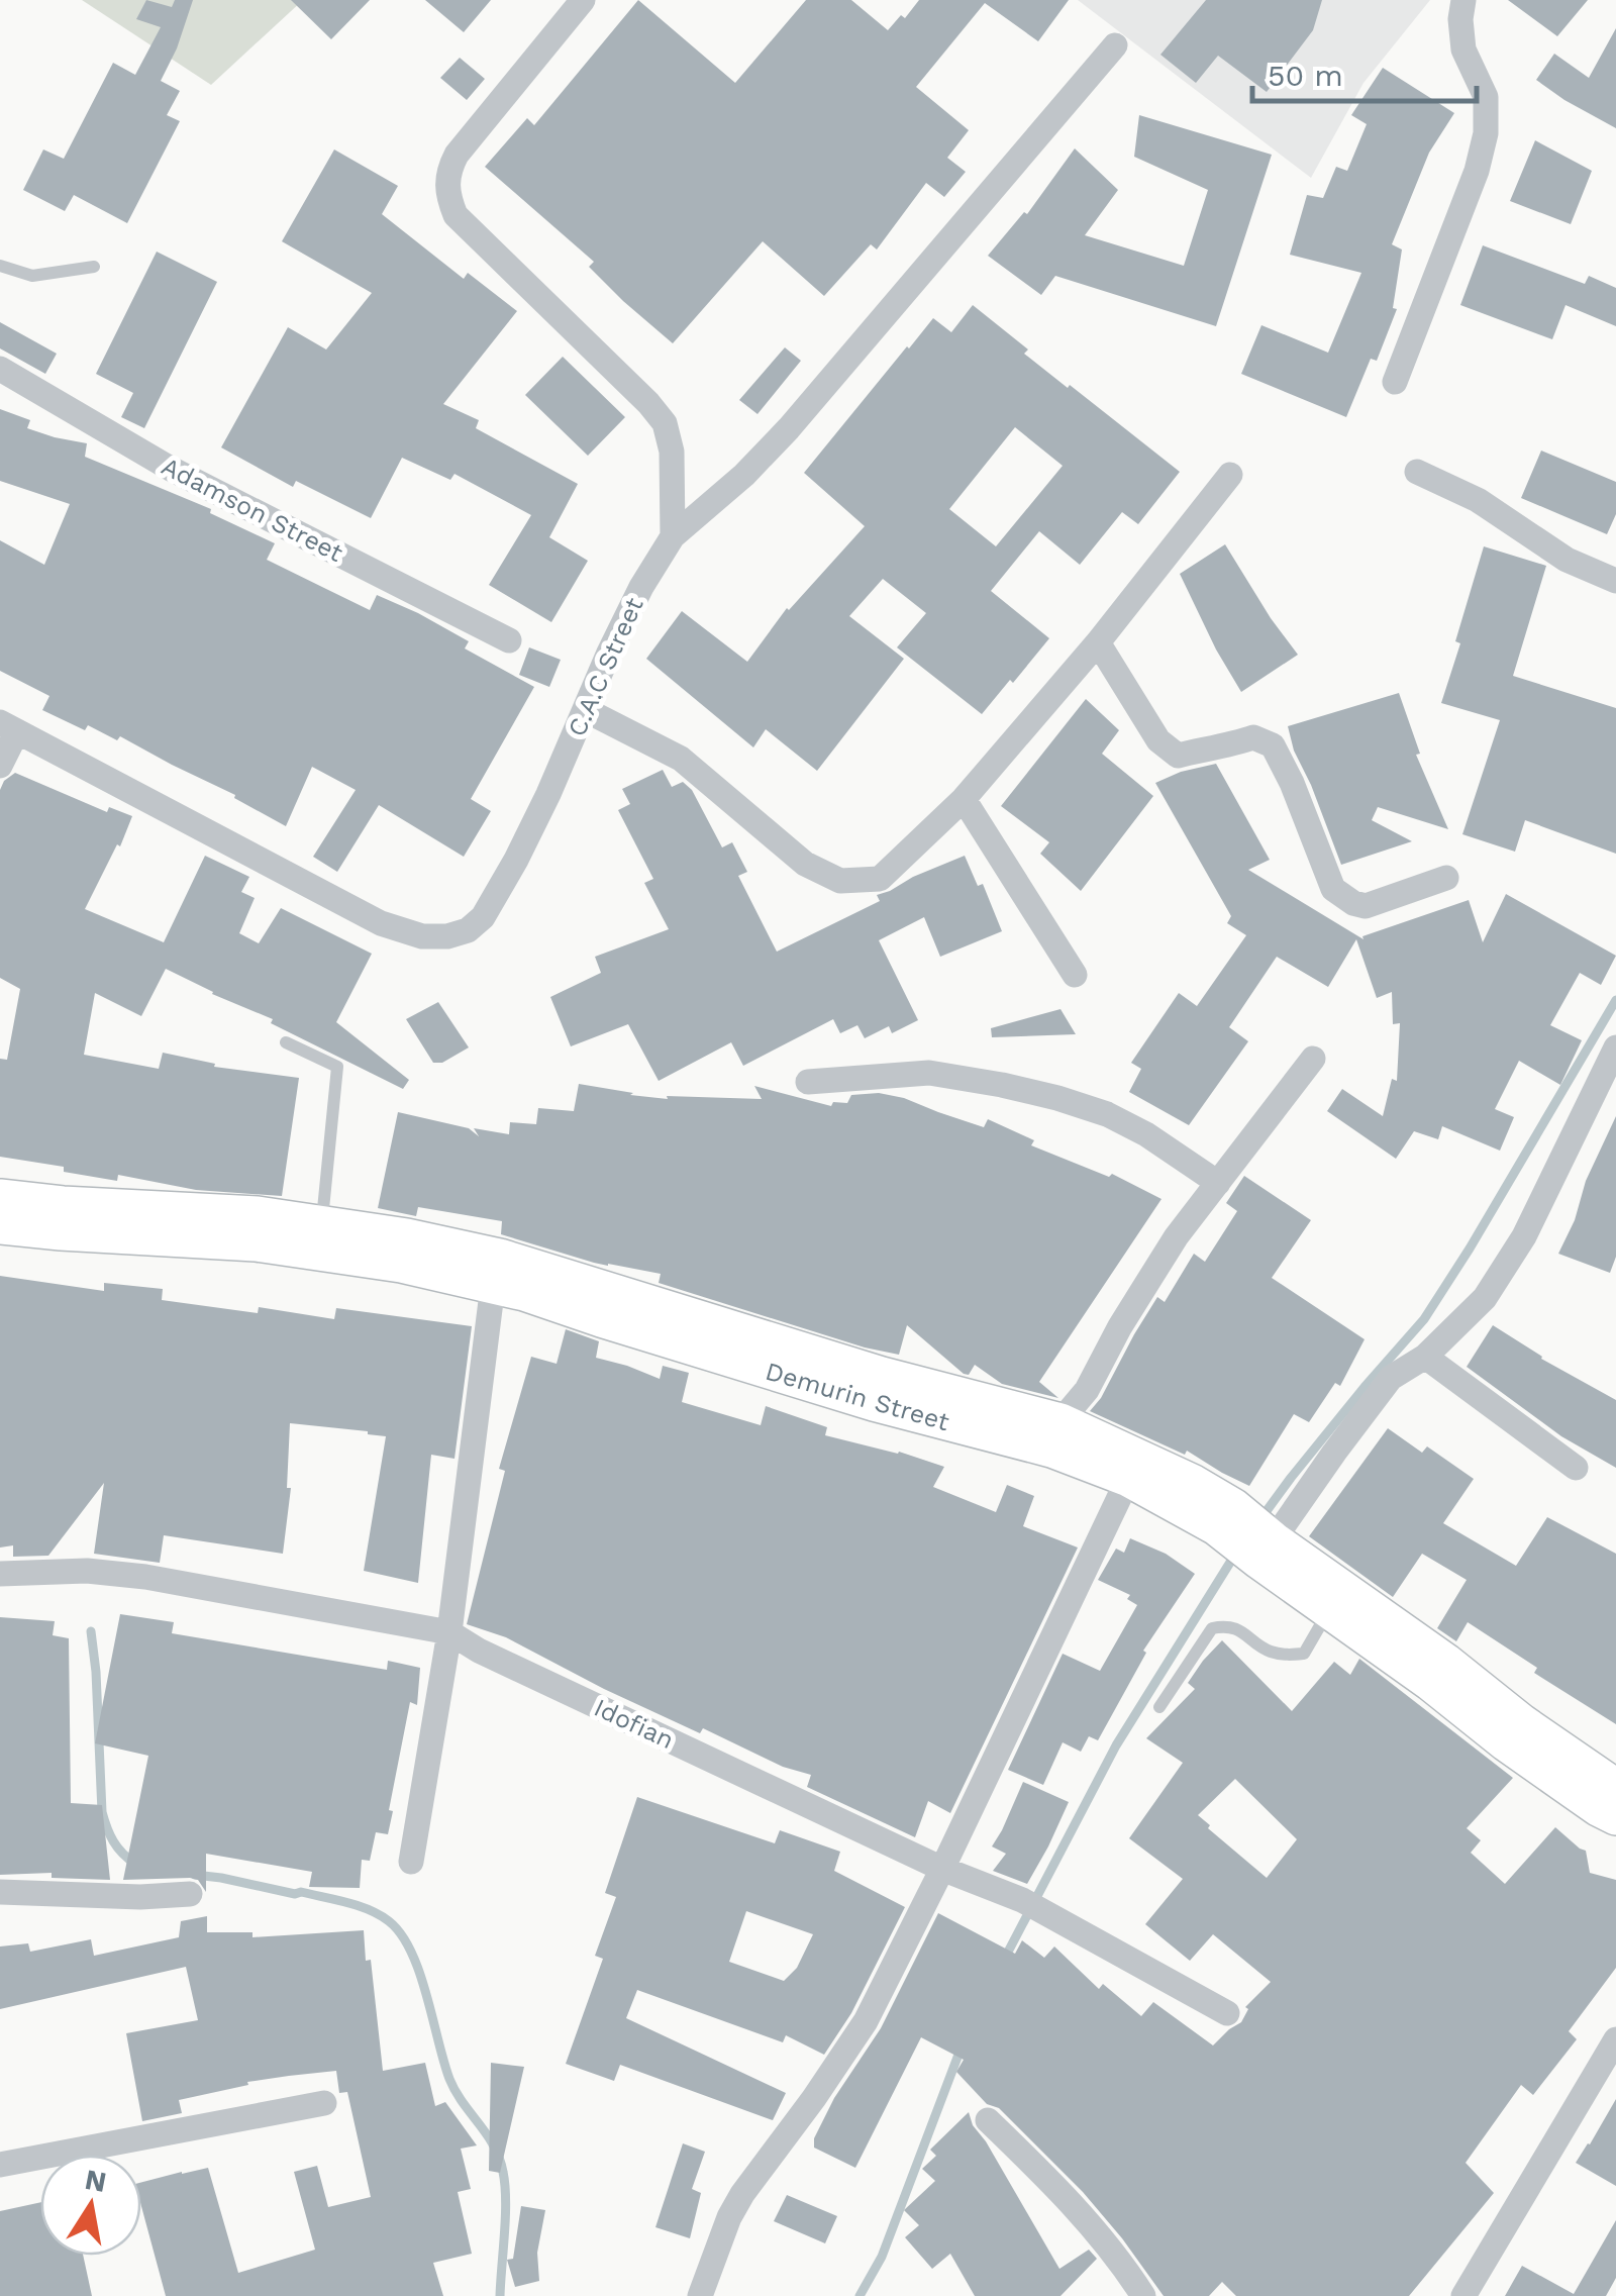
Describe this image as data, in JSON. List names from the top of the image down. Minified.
{"streets":{"street":["Adamson Street","C.A.C Street","Demurin Street","Idofian"]},"scale_bar":"50 m","north":"top"}
